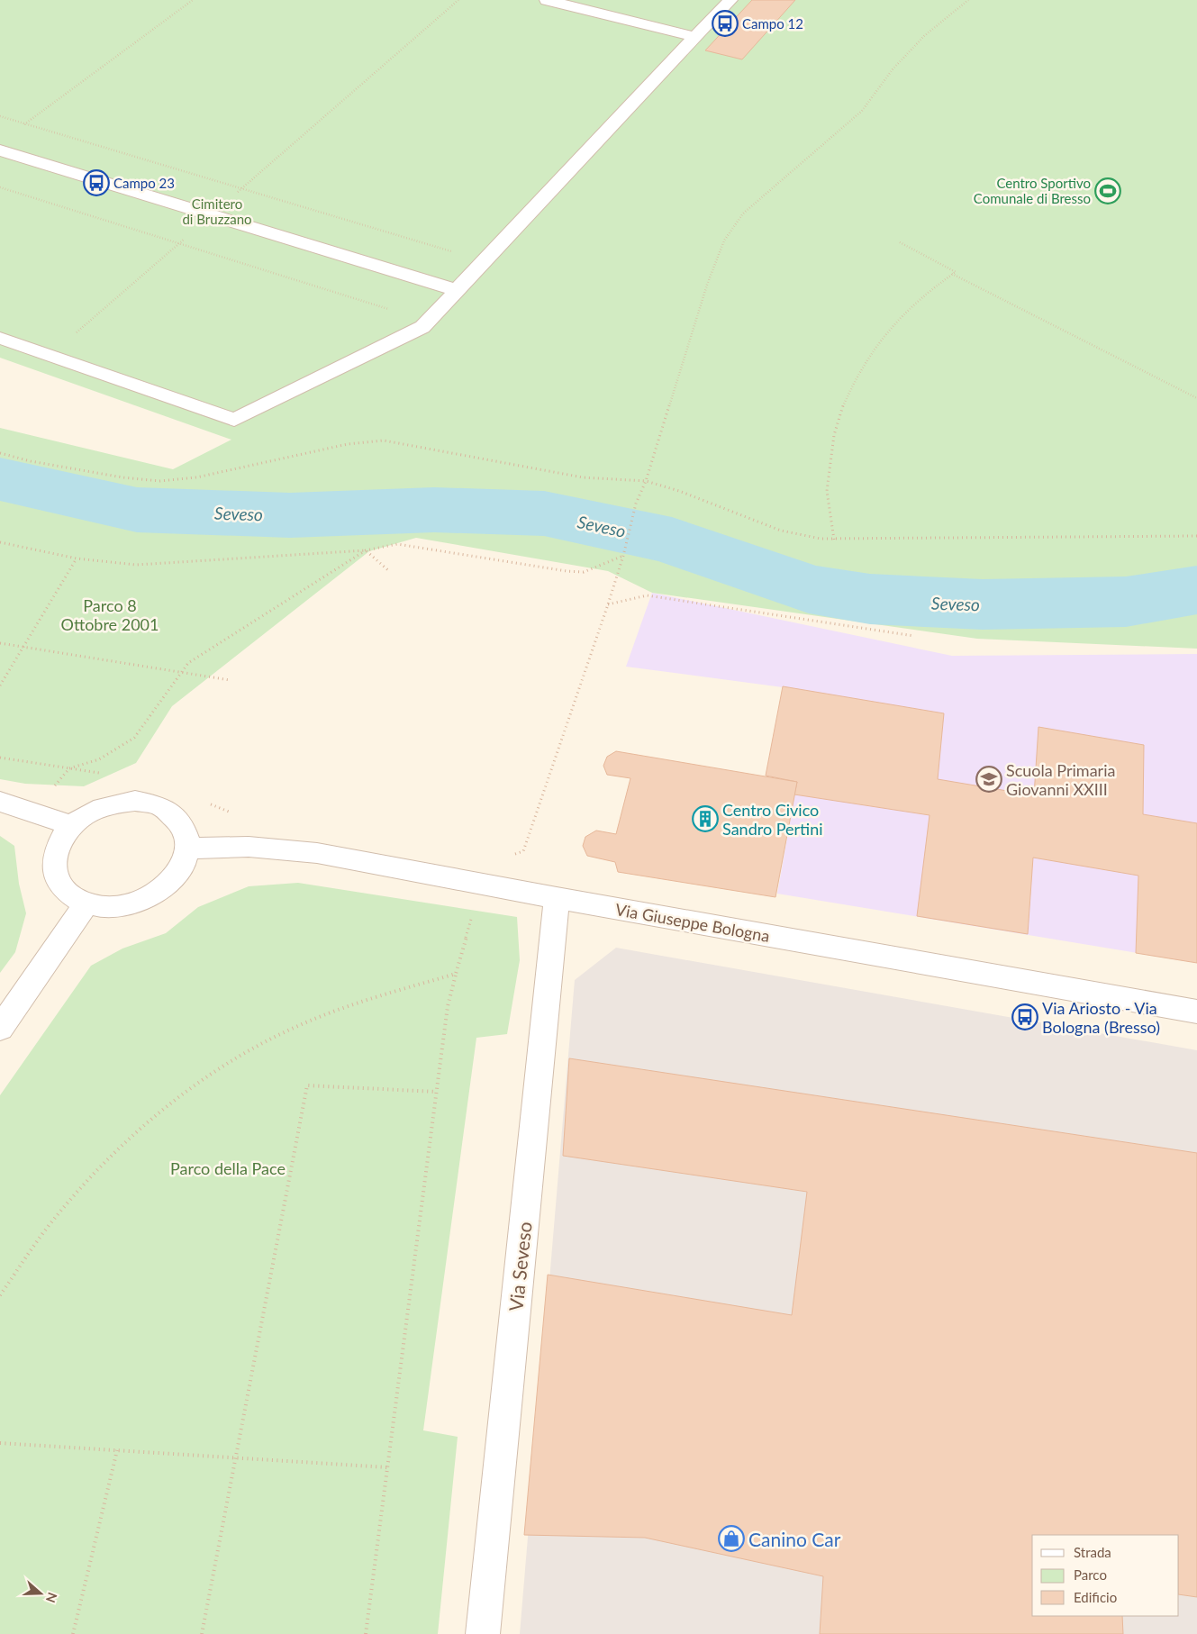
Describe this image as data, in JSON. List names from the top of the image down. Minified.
{"streets":{"street":["Via Giuseppe Bologna","Via Seveso"]},"crossings":[["Via Giuseppe Bologna","Via Seveso"]],"water":["Seveso"],"parks":["Cimitero di Bruzzano","Parco 8 Ottobre 2001","Parco della Pace"],"places":{"bus stop":["Campo 12","Campo 23","Via Ariosto - Via Bologna (Bresso)"],"sports":["Centro Sportivo Comunale di Bresso"],"school or university":["Scuola Primaria Giovanni XXIII"],"building":["Centro Civico Sandro Pertini"],"shop":["Canino Car"]},"legend":["Strada","Parco","Edificio"],"north":"right"}
